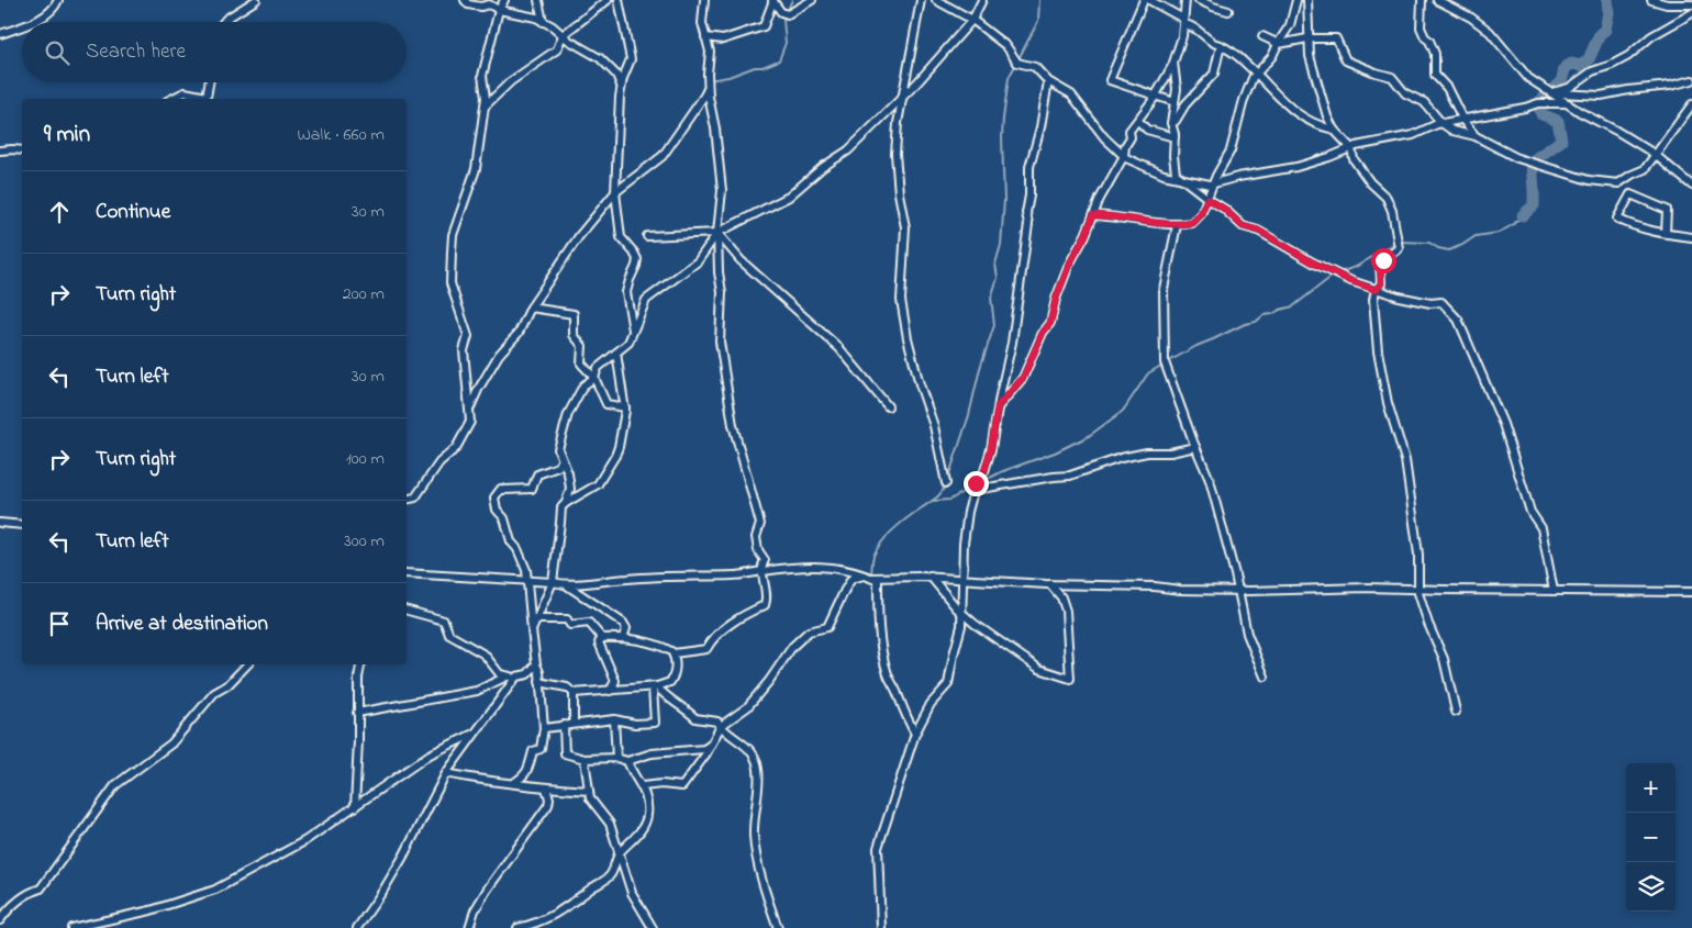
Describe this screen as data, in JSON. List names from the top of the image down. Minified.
{"page":{"search":"Search here","heading":["9 min","Walk · 660 m"],"list":[["Continue","30 m"],["Turn right","200 m"],["Turn left","30 m"],["Turn right","100 m"],["Turn left","300 m"],"Arrive at destination"],"map_buttons":["+","−"]}}
